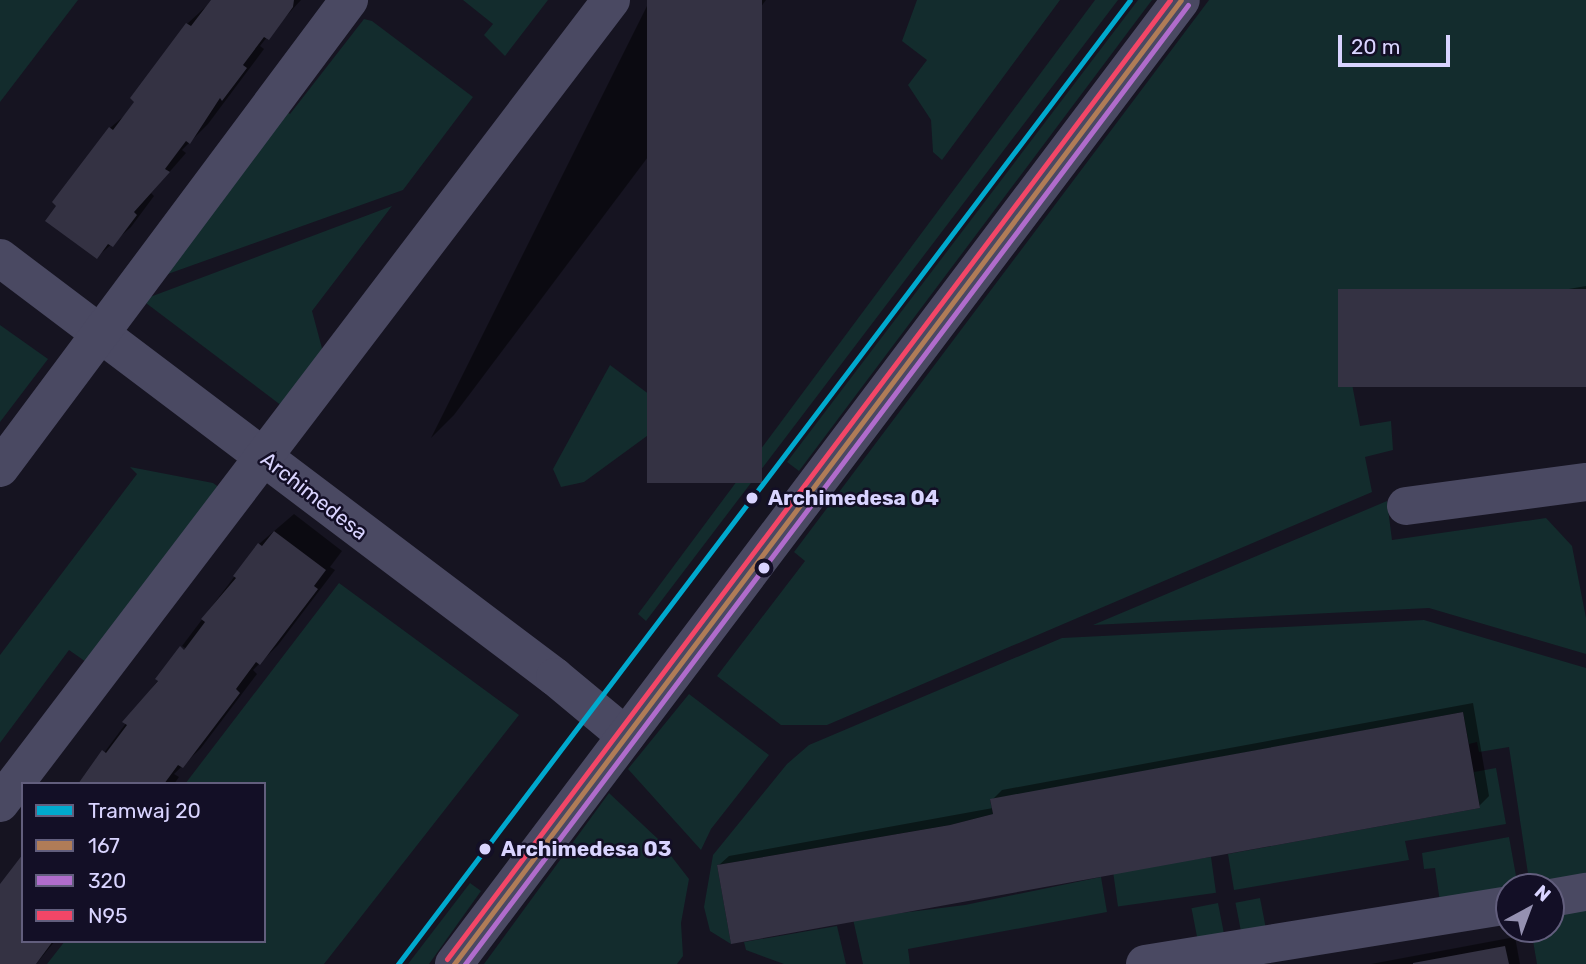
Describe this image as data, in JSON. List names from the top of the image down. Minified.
{"streets":{"street":["Archimedesa"]},"places":["Archimedesa 04","Archimedesa 03"],"lines":["tram line 20","transit line 167","transit line N95","transit line 320"],"legend":["Tramwaj 20","167","320","N95"],"scale_bar":"20 m","north":"top right"}
